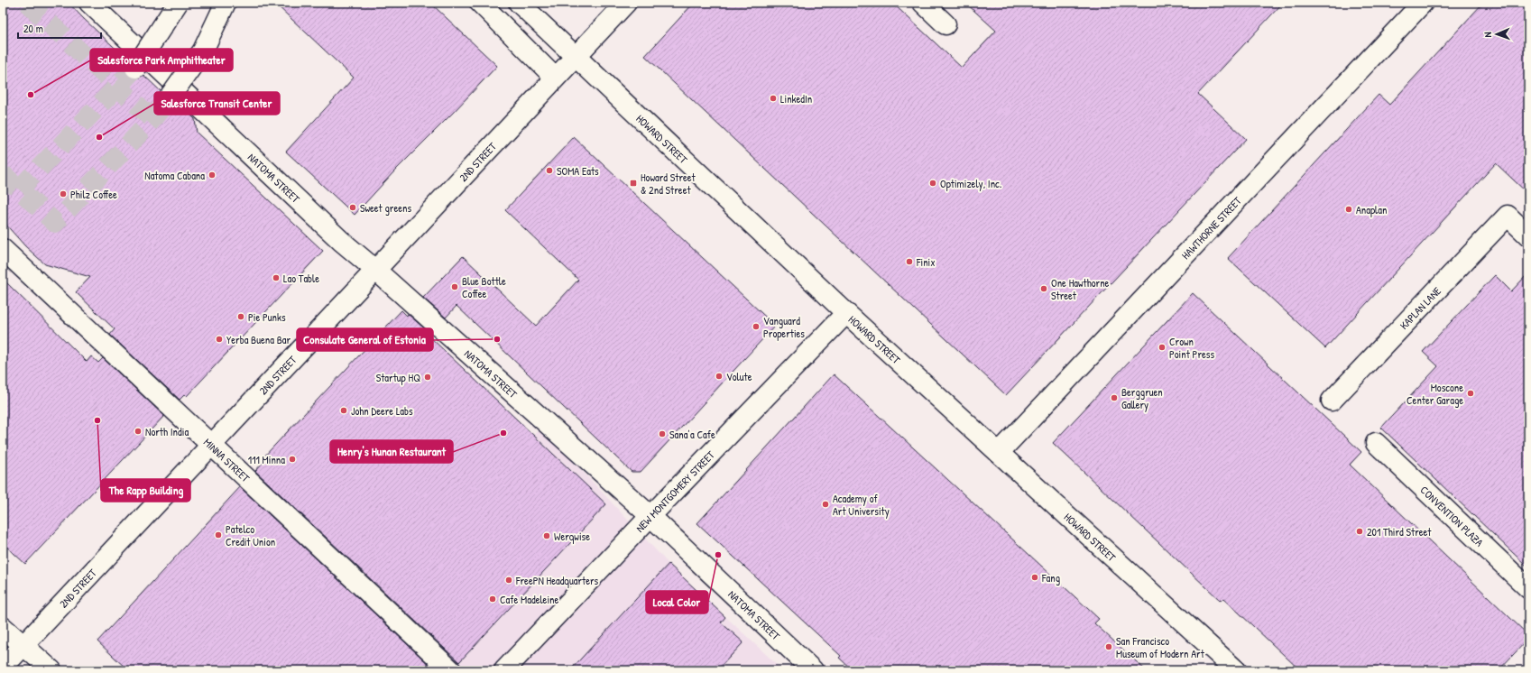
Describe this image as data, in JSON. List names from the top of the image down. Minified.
{"streets":{"street":["HOWARD STREET","2ND STREET","NATOMA STREET","HAWTHORNE STREET","KAPLAN LANE","MINNA STREET","NEW MONTGOMERY STREET","CONVENTION PLAZA"]},"crossings":[["HOWARD STREET","2ND STREET"],["HOWARD STREET","HAWTHORNE STREET"],["HOWARD STREET","NEW MONTGOMERY STREET"],["2ND STREET","NATOMA STREET"],["2ND STREET","MINNA STREET"],["NATOMA STREET","NEW MONTGOMERY STREET"]],"places":{"other":["Salesforce Park Amphitheater","LinkedIn","Salesforce Transit Center","SOMA Eats","Natoma Cabana","Optimizely, Inc.","Philz Coffee","Sweet greens","Anaplan","Finix","Lao Table","Blue Bottle Coffee","One Hawthorne Street","Pie Punks","Vanguard Properties","Yerba Buena Bar","Consulate General of Estonia","Crown Point Press","Volute","Startup HQ","Moscone Center Garage","Berggruen Gallery","John Deere Labs","The Rapp Building","North India","Henry's Hunan Restaurant","Sana’a Cafe","111 Minna","Academy of Art University","201 Third Street","Patelco Credit Union","Werqwise","Local Color","Fang","FreePN Headquarters","Cafe Madeleine","San Francisco Museum of Modern Art"],"transit":["Howard Street & 2nd Street"]},"scale_bar":"20 m","north":"left"}
